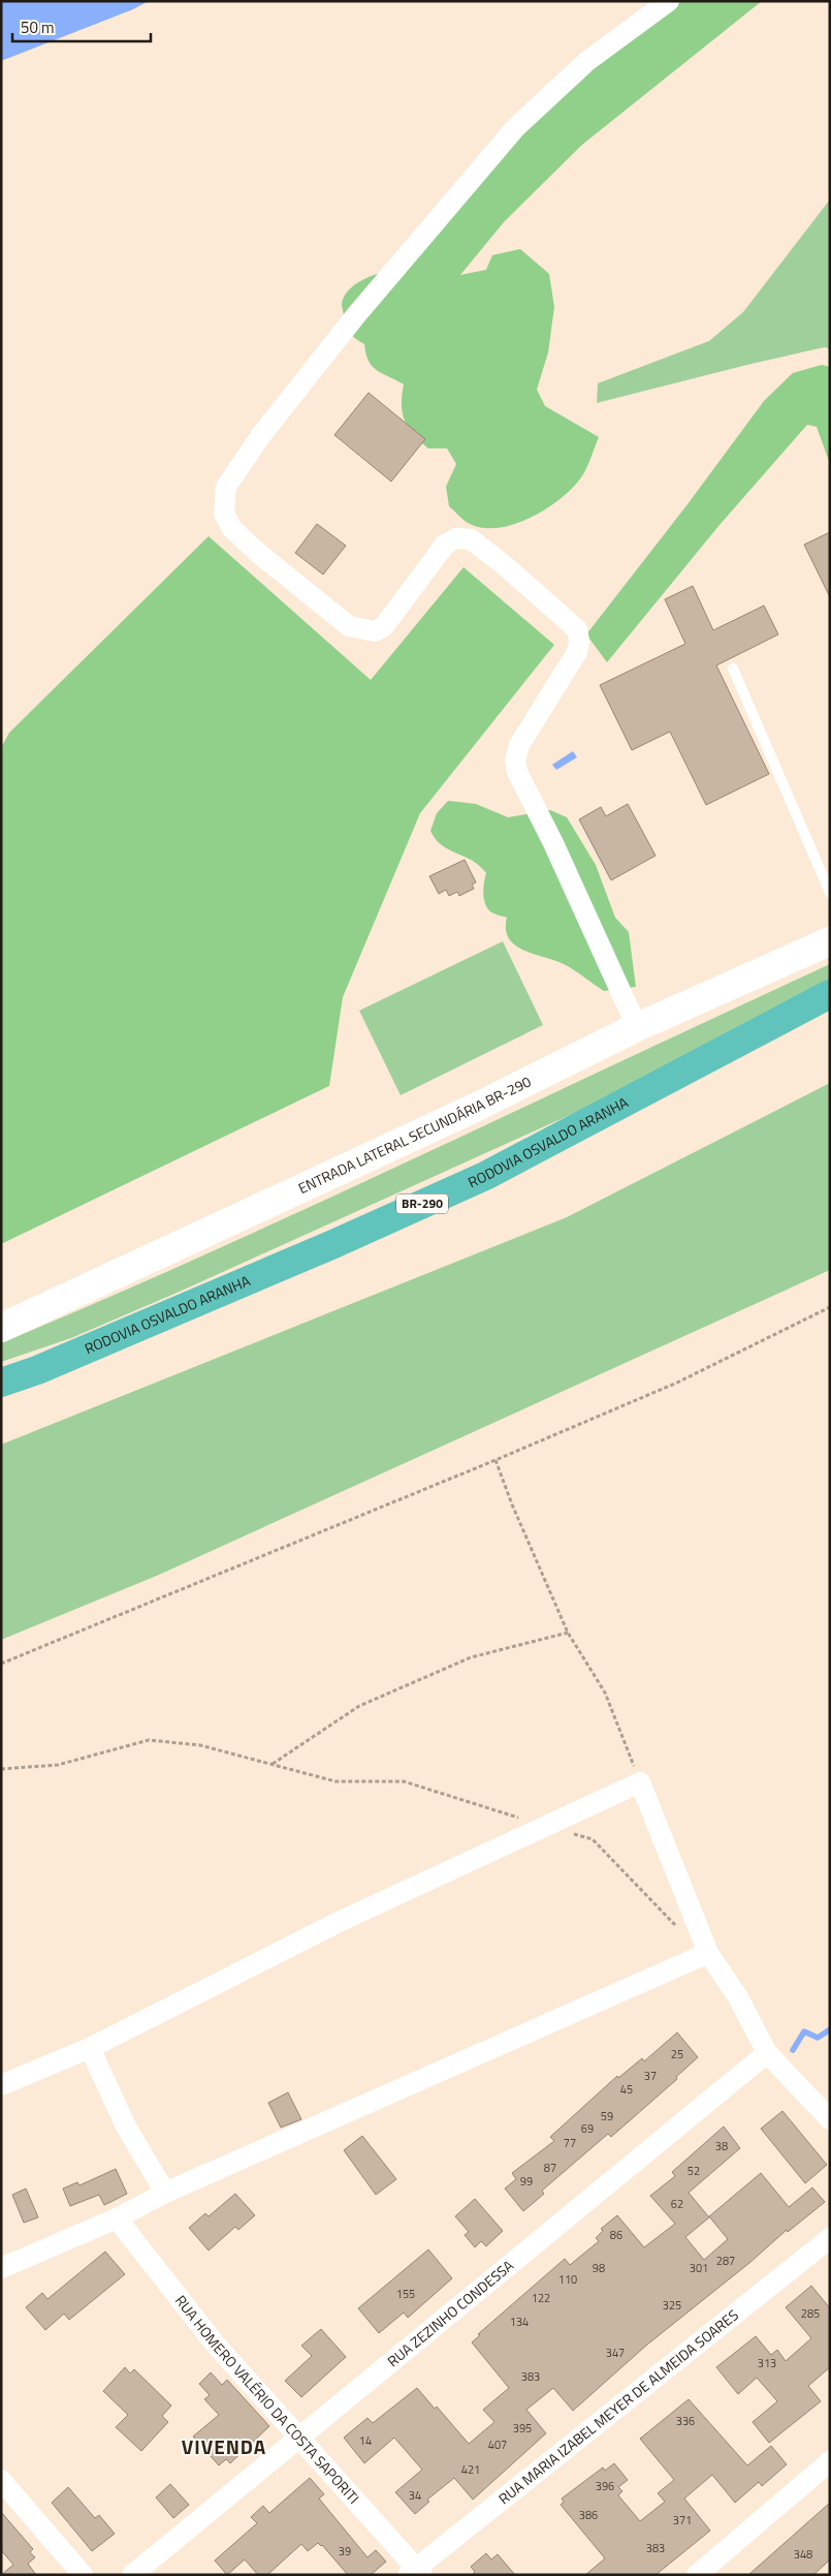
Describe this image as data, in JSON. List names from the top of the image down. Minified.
{"streets":{"highway":["RODOVIA OSVALDO ARANHA","BR-290"],"main road":["ENTRADA LATERAL SECUNDÁRIA BR-290"],"street":["RUA ZEZINHO CONDESSA","RUA HOMERO VALÉRIO DA COSTA SAPORITI","RUA MARIA IZABEL MEYER DE ALMEIDA SOARES"]},"crossings":[["RUA ZEZINHO CONDESSA","RUA HOMERO VALÉRIO DA COSTA SAPORITI"],["RUA HOMERO VALÉRIO DA COSTA SAPORITI","RUA MARIA IZABEL MEYER DE ALMEIDA SOARES"]],"districts":["VIVENDA"],"house_numbers":["25","37","45","59","69","77","38","87","52","99","62","86","287","98","301","110","155","122","325","285","134","347","313","383","336","395","14","407","421","396","34","386","371","383","39","348"],"scale_bar":"50 m"}
